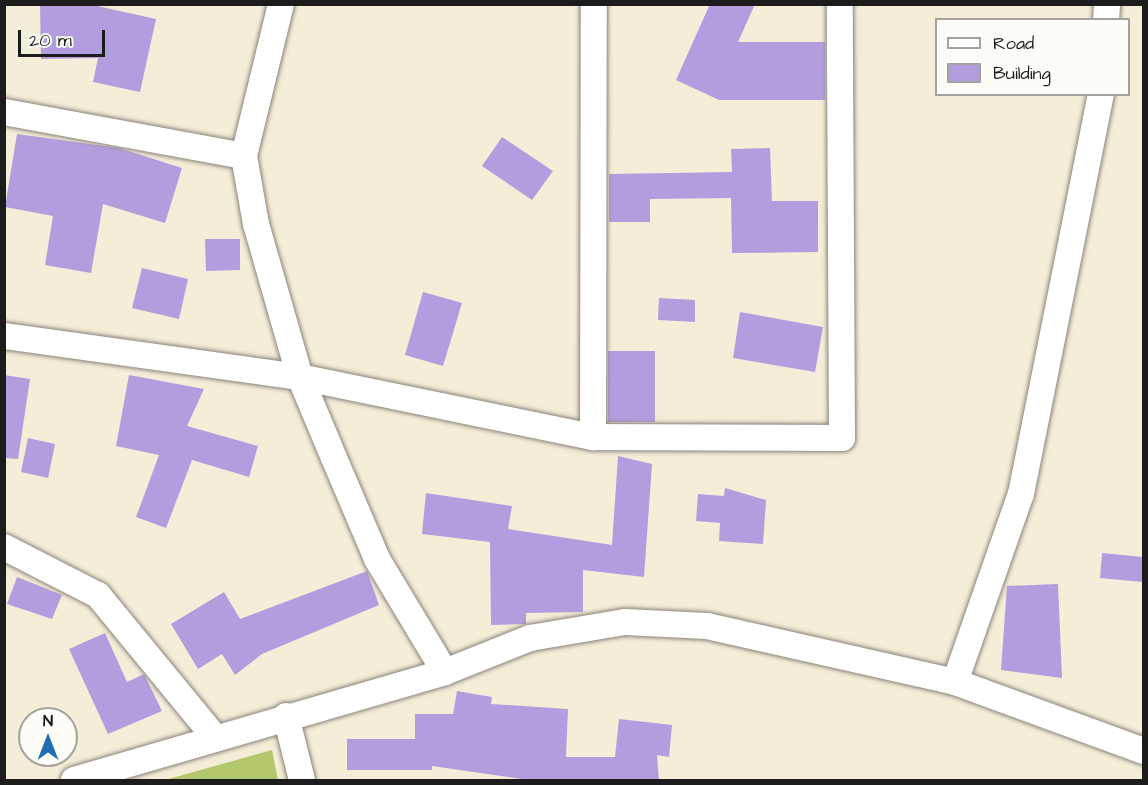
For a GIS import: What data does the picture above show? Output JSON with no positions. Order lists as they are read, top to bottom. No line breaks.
{"legend":["Road","Building"],"scale_bar":"20 m","north":"top"}
